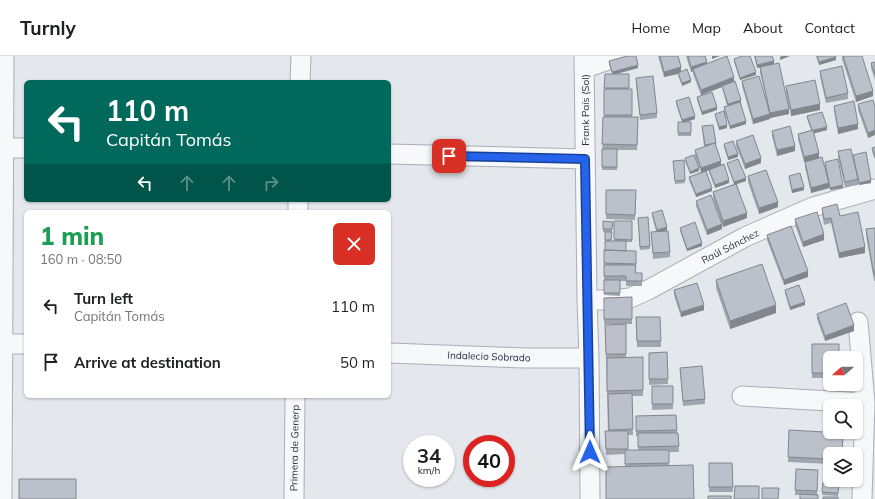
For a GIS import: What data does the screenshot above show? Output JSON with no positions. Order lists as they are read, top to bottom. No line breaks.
{"streets":{"street":["Frank País (Sol)","Raúl Sánchez","Indalecio Sobrado","Primera de Generp"]},"crossings":[["Frank País (Sol)","Raúl Sánchez"],["Frank País (Sol)","Indalecio Sobrado"]],"north":"left","page":{"header":"Turnly","nav":["Home","Map","About","Contact"],"turn":["110 m","Capitán Tomás"],"heading":["1 min","160 m · 08:50"],"list":[{"name":"Turn left","note":"Capitán Tomás","value":"110 m"},{"name":"Arrive at destination","value":"50 m"}],"speed":"34 km/h","limit":"40"}}
